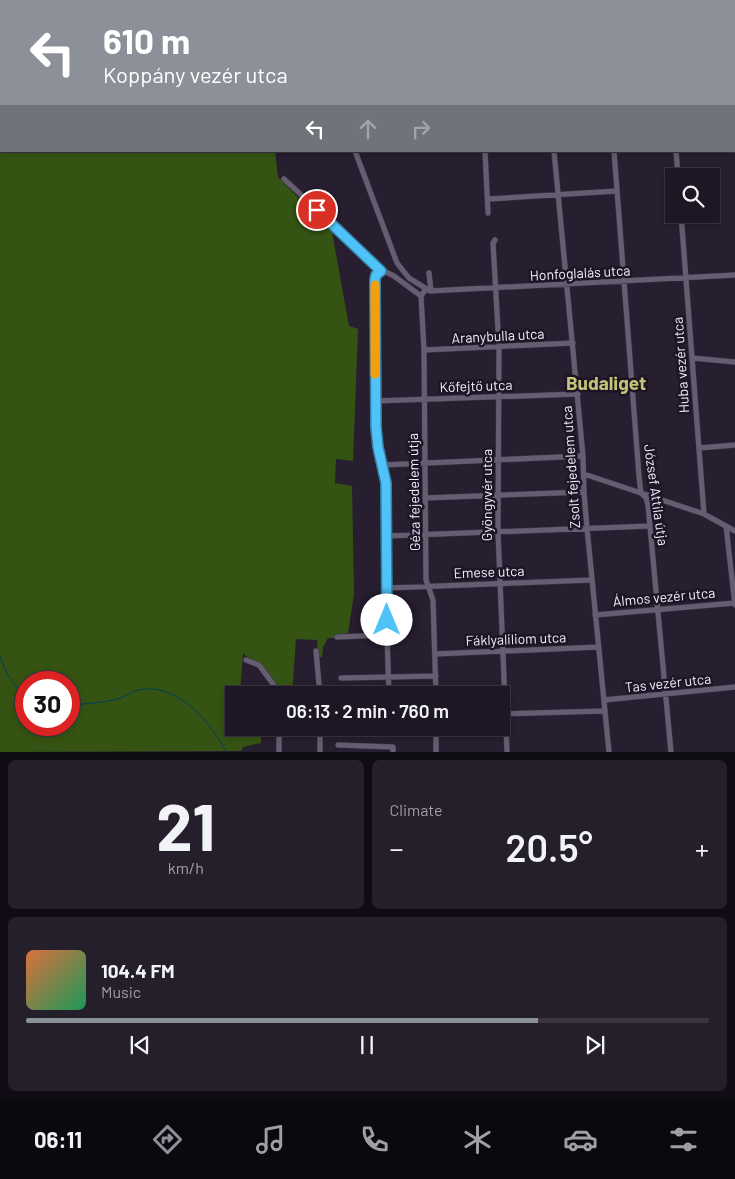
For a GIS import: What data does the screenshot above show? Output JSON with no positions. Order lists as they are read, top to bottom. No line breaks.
{"streets":{"street":["Honfoglalás utca","Aranybulla utca","Huba vezér utca","Kőfejtő utca","Zsolt fejedelem utca","Géza fejedelem útja","Gyöngyvér utca","József Attila útja","Emese utca","Álmos vezér utca","Fáklyaliliom utca","Tas vezér utca"]},"crossings":[["Honfoglalás utca","Huba vezér utca"],["Honfoglalás utca","Zsolt fejedelem utca"],["Honfoglalás utca","Gyöngyvér utca"],["Honfoglalás utca","József Attila útja"],["Aranybulla utca","Zsolt fejedelem utca"],["Aranybulla utca","Géza fejedelem útja"],["Aranybulla utca","Gyöngyvér utca"],["Kőfejtő utca","Zsolt fejedelem utca"],["Kőfejtő utca","Géza fejedelem útja"],["Kőfejtő utca","Gyöngyvér utca"],["Zsolt fejedelem utca","Emese utca"],["Zsolt fejedelem utca","Álmos vezér utca"],["Zsolt fejedelem utca","Fáklyaliliom utca"],["Zsolt fejedelem utca","Tas vezér utca"],["Géza fejedelem útja","Emese utca"],["Géza fejedelem útja","Fáklyaliliom utca"],["Gyöngyvér utca","Emese utca"],["Gyöngyvér utca","Fáklyaliliom utca"],["József Attila útja","Álmos vezér utca"],["József Attila útja","Tas vezér utca"]],"districts":["Budaliget"],"page":{"turn":["610 m","Koppány vezér utca"],"limit":"30","trip":"06:13 · 2 min · 760 m","tile":[["21","km/h"],"Climate"],"heat":["−","20.5°","+"],"song":["104.4 FM","Music"],"tabs":"06:11"}}
